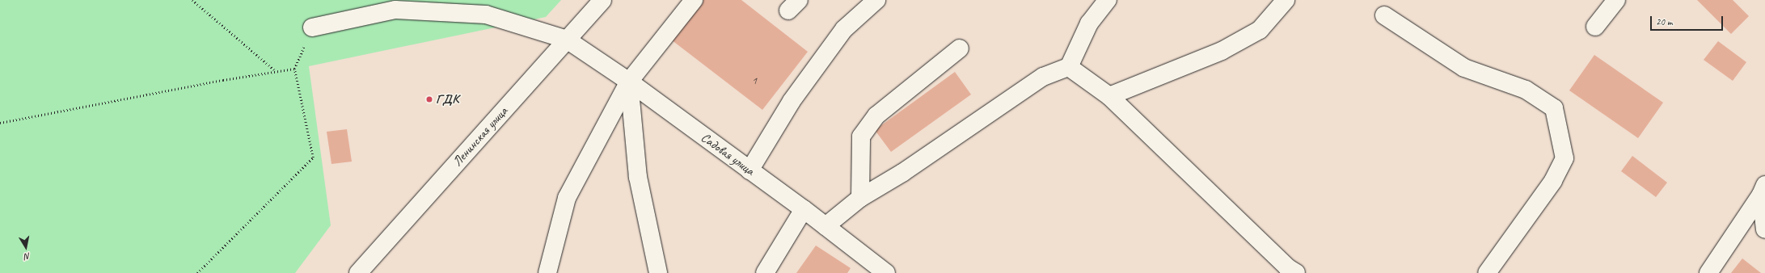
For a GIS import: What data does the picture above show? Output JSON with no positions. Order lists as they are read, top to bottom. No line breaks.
{"streets":{"street":["Ленинская улица","Садовая улица"]},"crossings":[["Ленинская улица","Садовая улица"]],"places":["ГДК"],"house_numbers":["1"],"scale_bar":"20 m","north":"bottom"}
